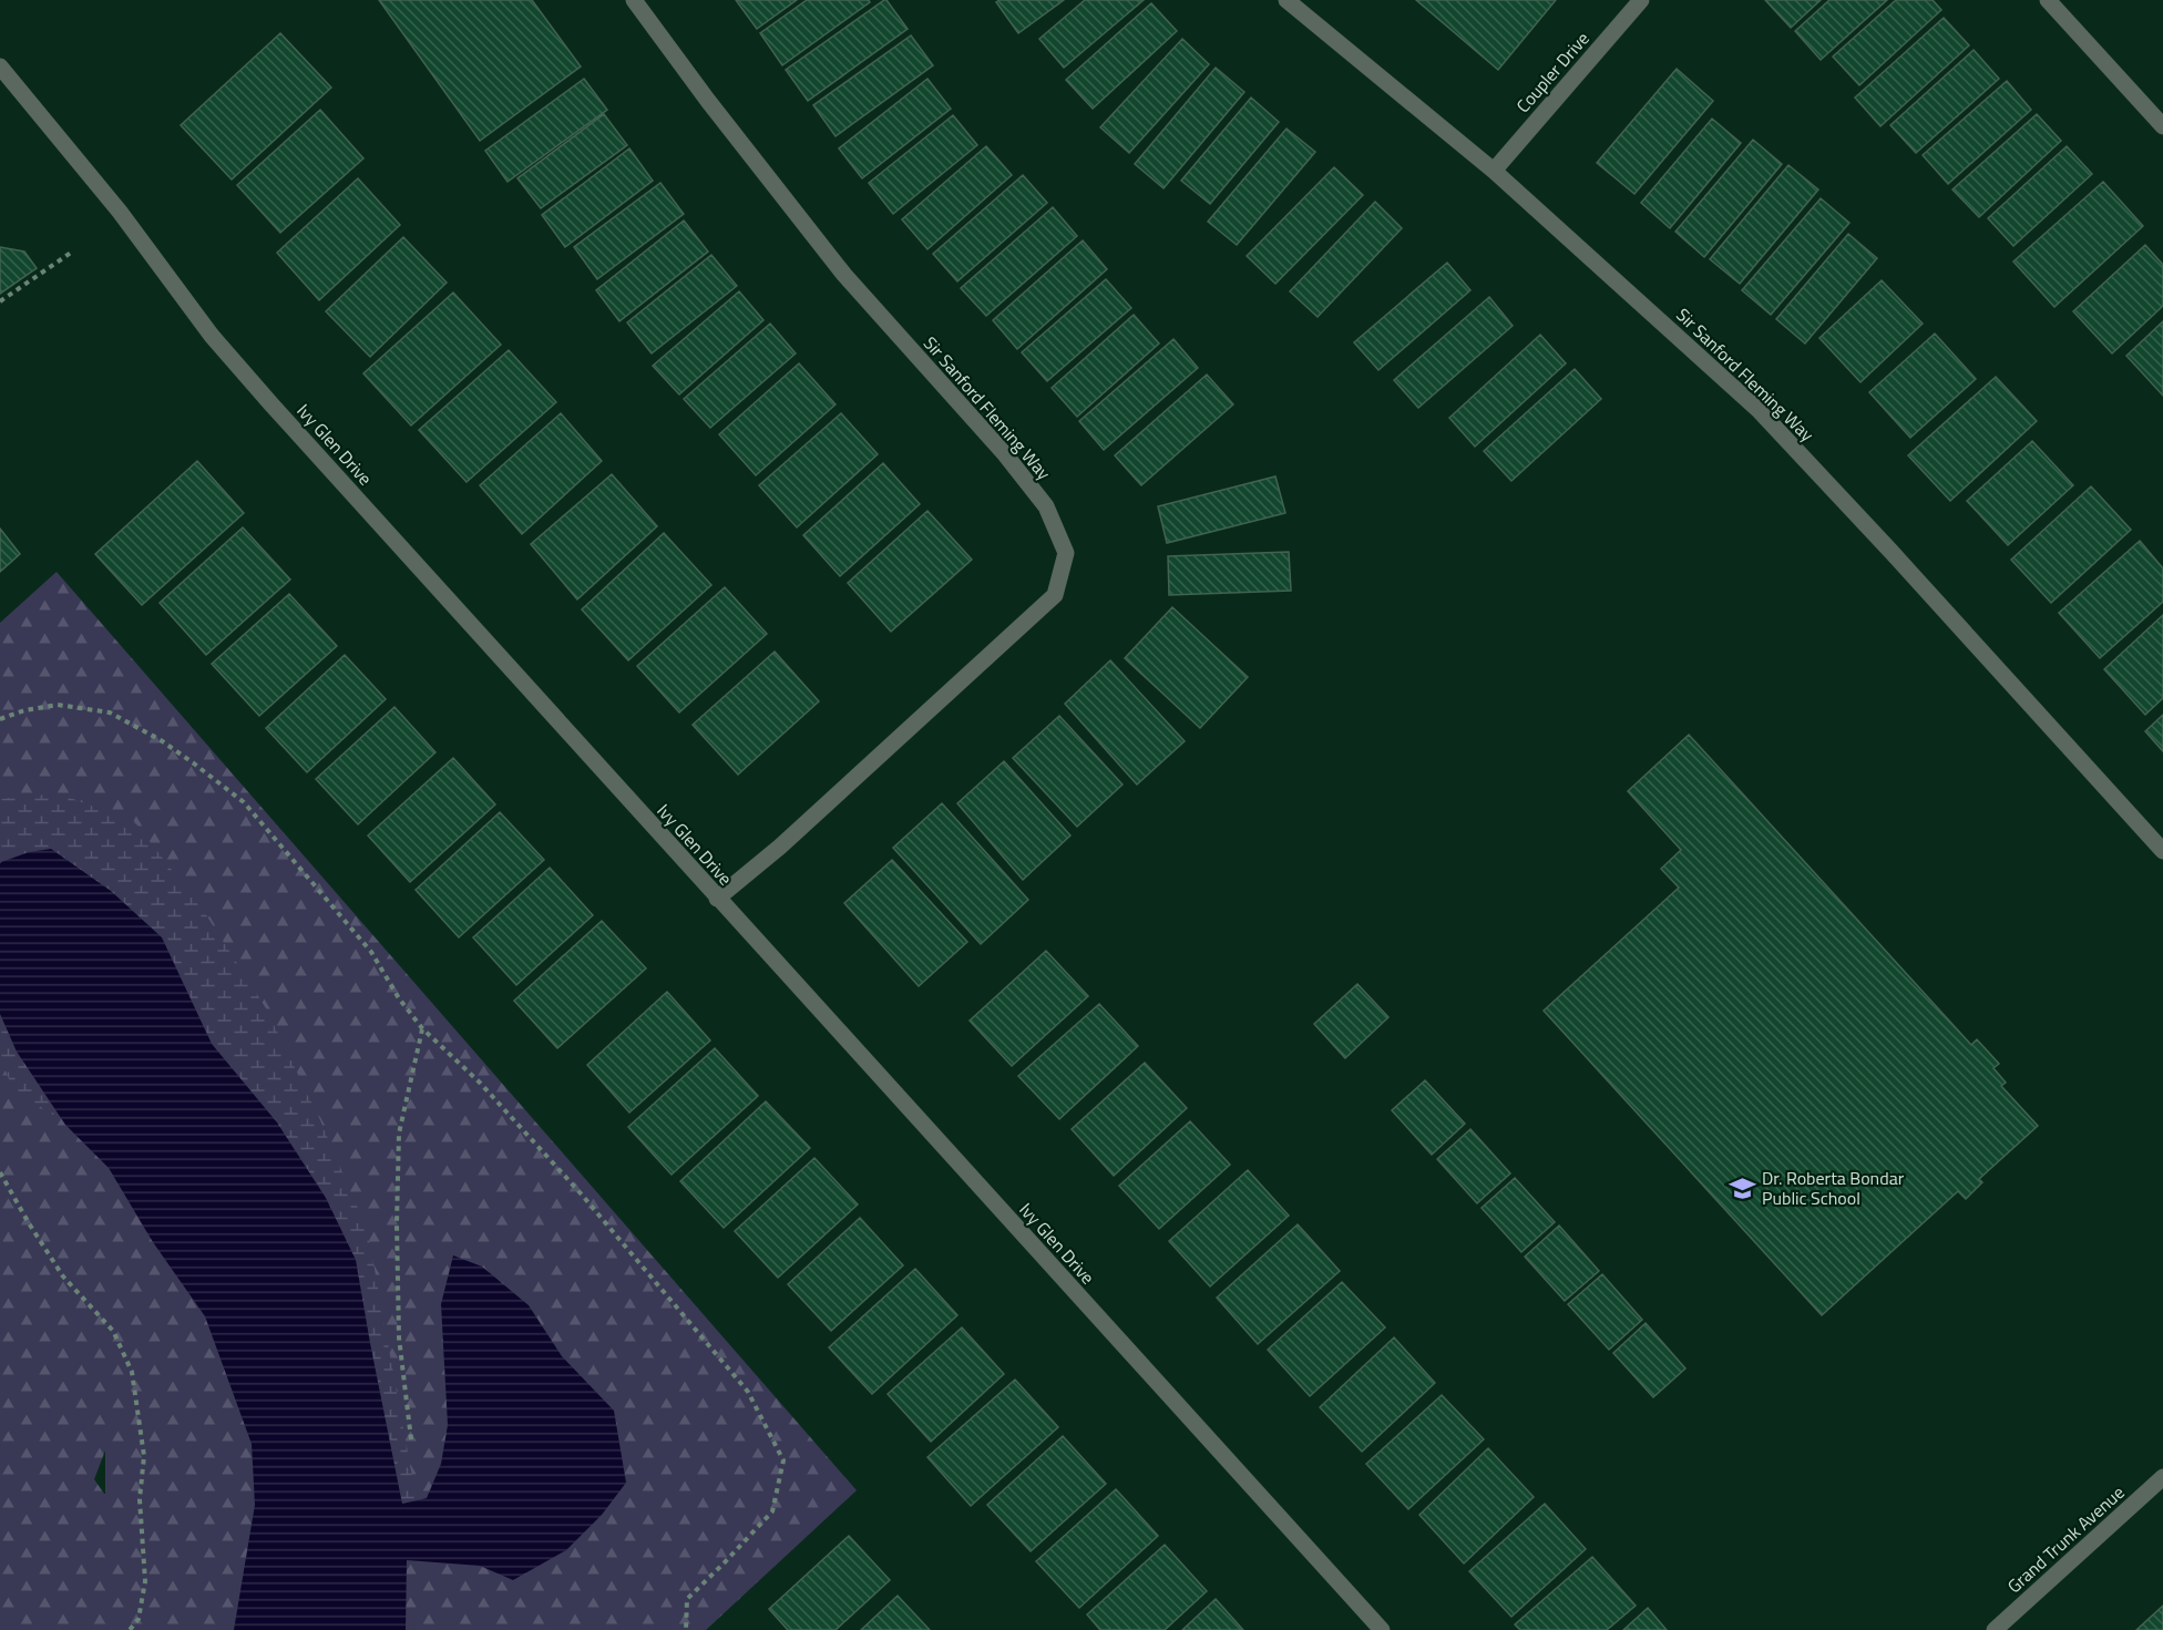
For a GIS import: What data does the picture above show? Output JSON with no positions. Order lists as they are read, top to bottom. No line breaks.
{"streets":{"street":["Coupler Drive","Sir Sanford Fleming Way","Ivy Glen Drive","Grand Trunk Avenue"]},"crossings":[["Coupler Drive","Sir Sanford Fleming Way"],["Sir Sanford Fleming Way","Ivy Glen Drive"]],"places":{"school or university":["Dr. Roberta Bondar Public School"]}}
